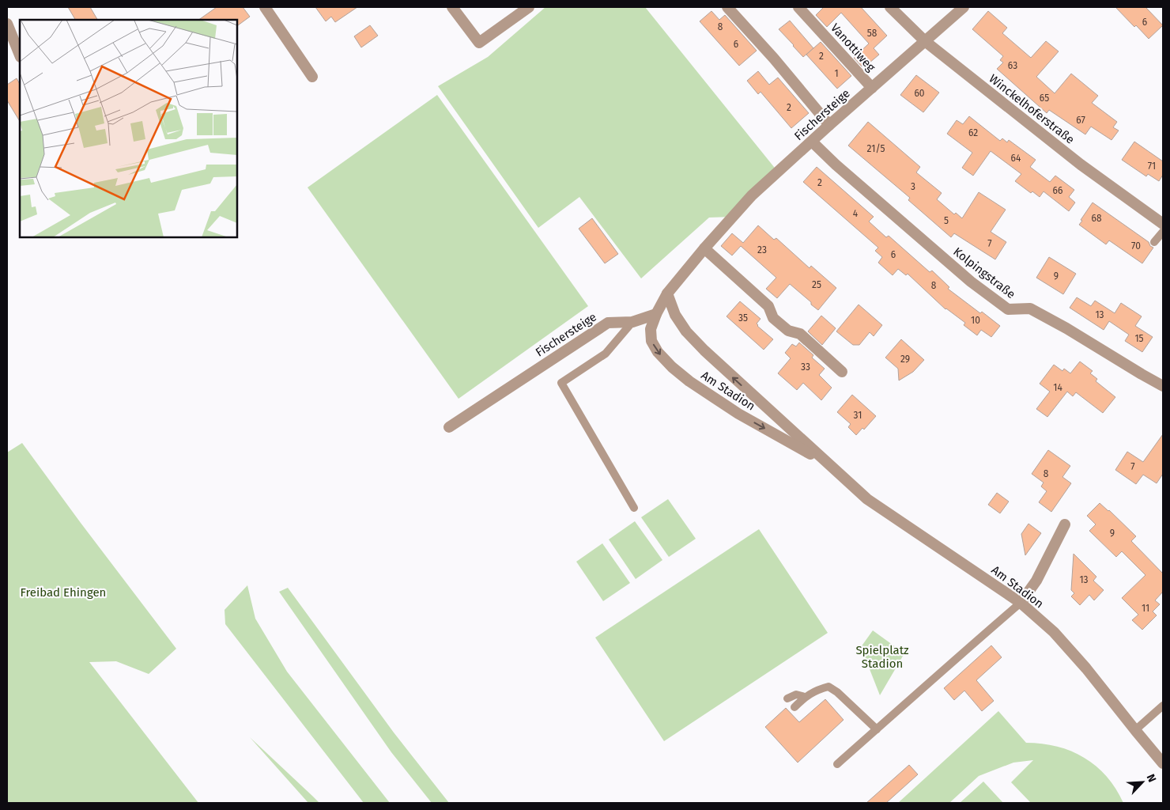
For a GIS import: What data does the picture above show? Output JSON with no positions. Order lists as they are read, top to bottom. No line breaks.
{"streets":{"street":["Vanottiweg","Winckelhoferstraße","Fischersteige","Kolpingstraße","Am Stadion"]},"crossings":[["Vanottiweg","Fischersteige"],["Winckelhoferstraße","Fischersteige"],["Fischersteige","Kolpingstraße"],["Fischersteige","Am Stadion"]],"parks":["Freibad Ehingen","Spielplatz Stadion"],"house_numbers":["6","8","58","6","2","63","1","60","65","2","67","62","21/5","64","71","2","3","66","4","68","5","7","70","23","6","9","25","8","13","35","10","15","29","33","14","31","7","8","9","13","11"],"north":"top right"}
